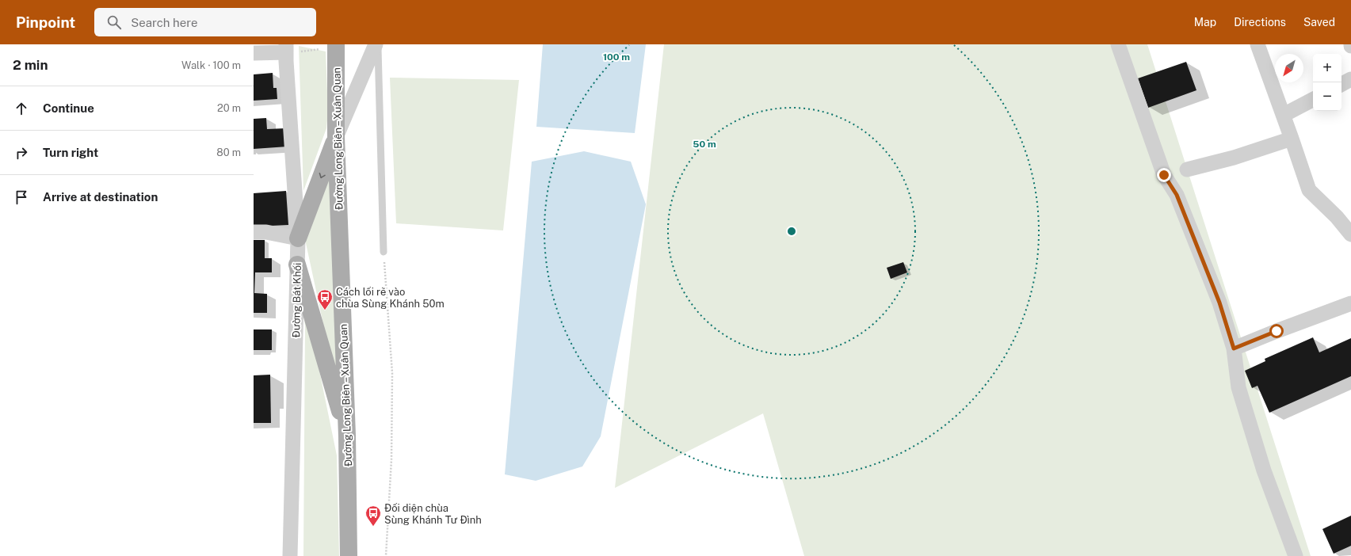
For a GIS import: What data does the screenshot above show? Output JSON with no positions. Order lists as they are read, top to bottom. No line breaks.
{"streets":{"main road":["Đường Long Biên – Xuân Quan"],"street":["Đường Bát Khối"]},"places":{"bus stop":["Cách lối rẽ vào chùa Sùng Khánh 50m","Đối diện chùa Sùng Khánh Tư Đình"]},"north":"bottom left","page":{"header":"Pinpoint","search":"Search here","nav":["Map","Directions","Saved"],"heading":["2 min","Walk · 100 m"],"map_buttons":["+","−"],"list":[["Continue","20 m"],["Turn right","80 m"],"Arrive at destination"]},"rings":["100 m","50 m"]}
